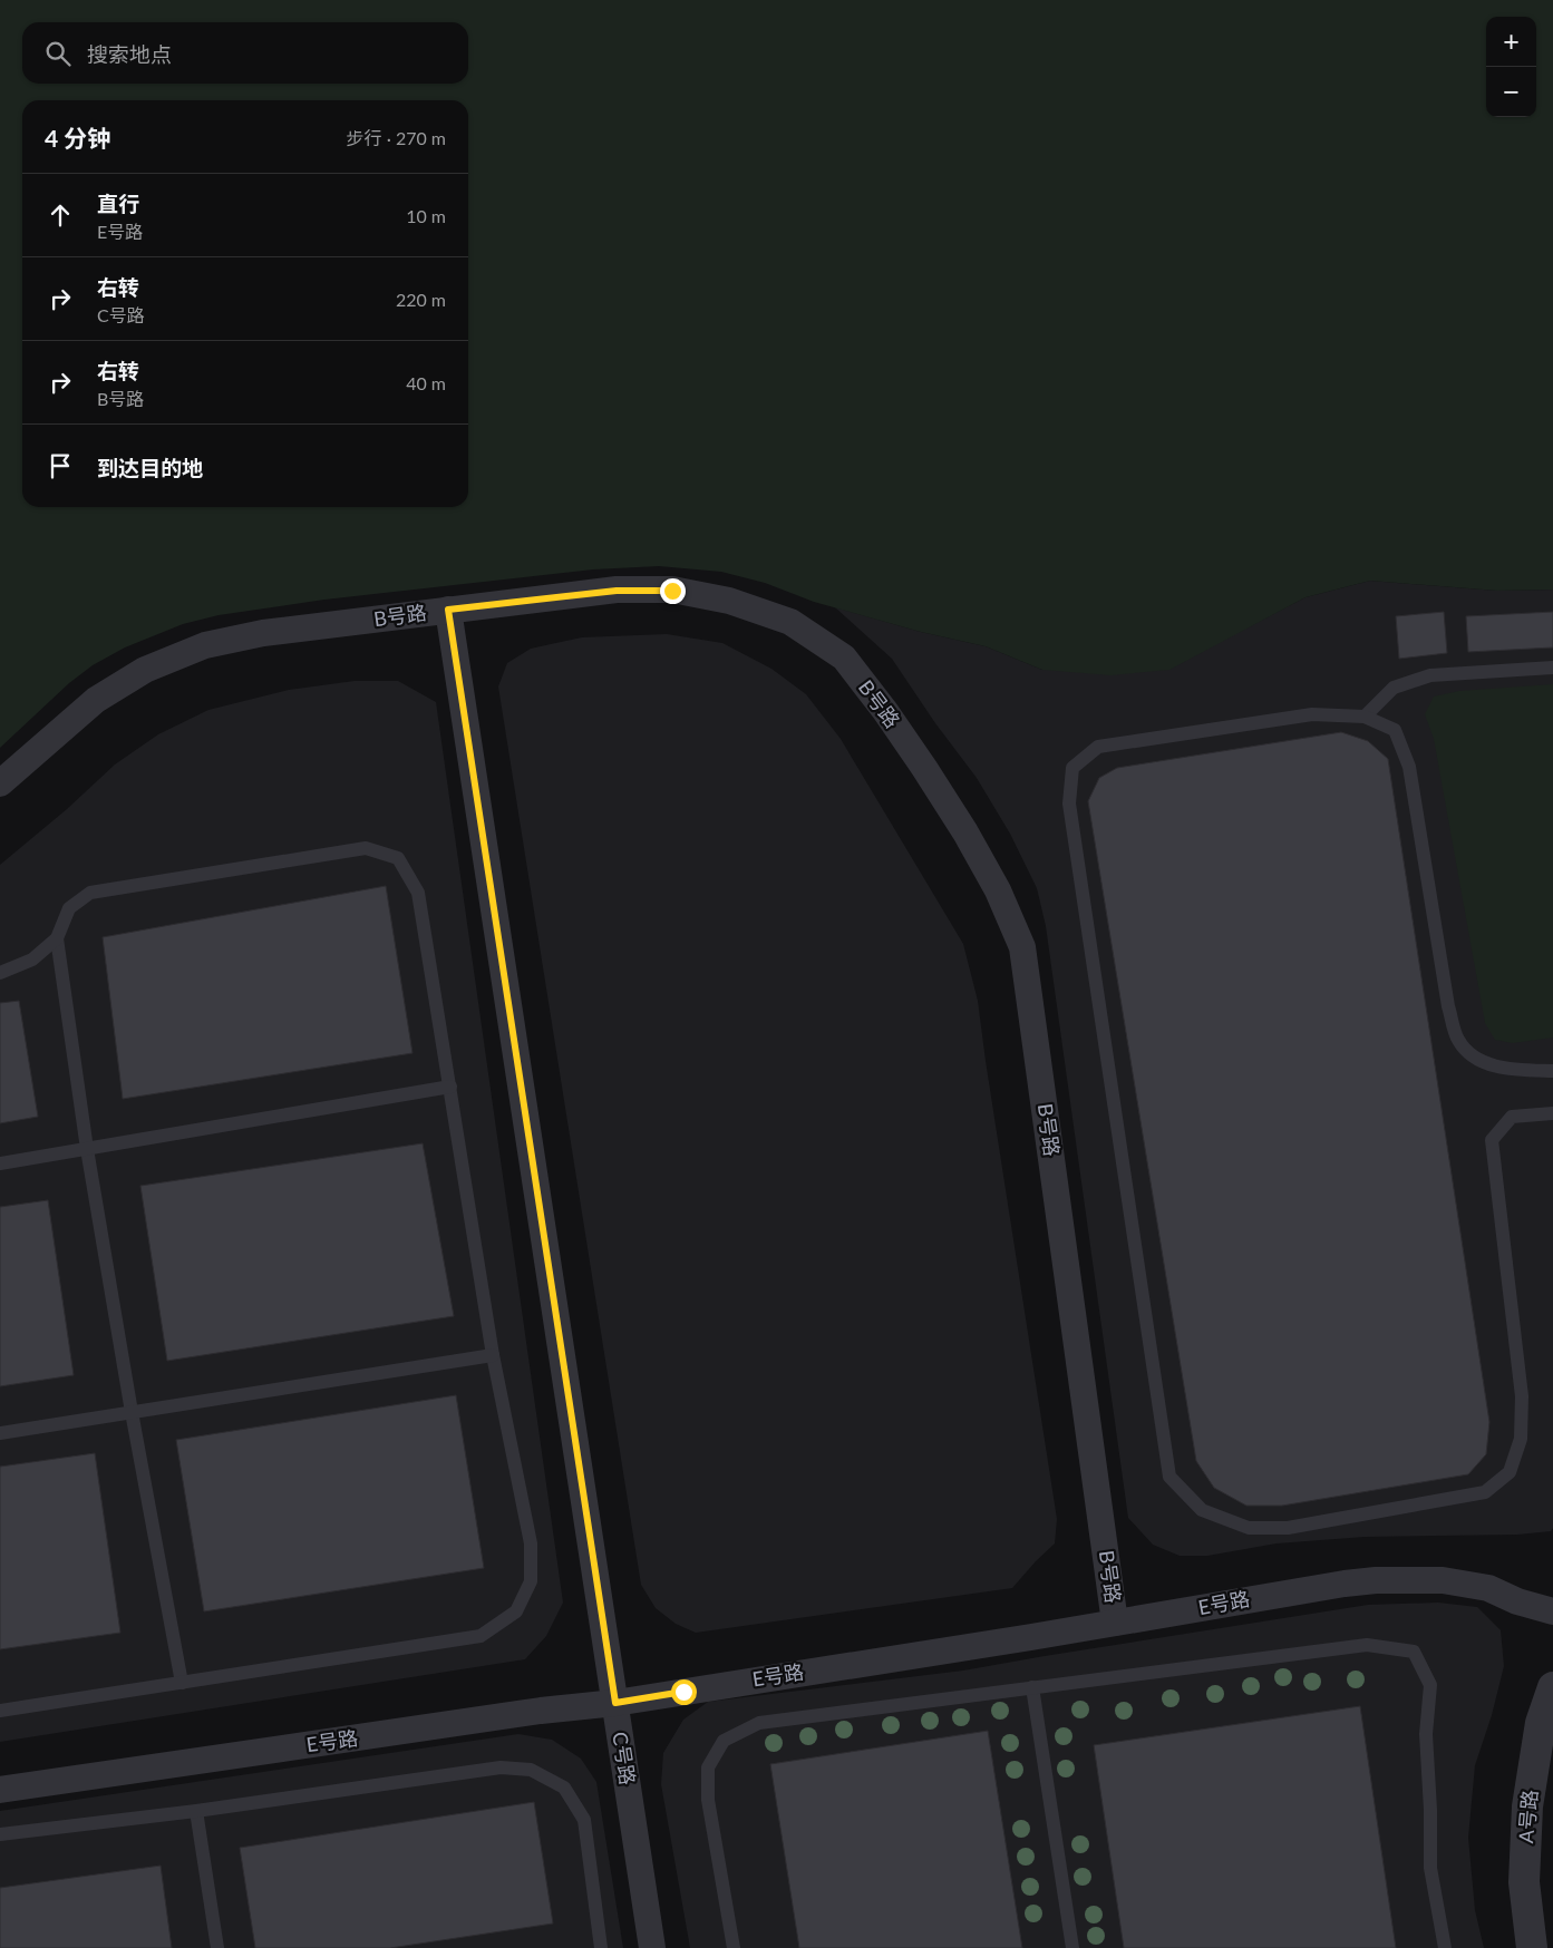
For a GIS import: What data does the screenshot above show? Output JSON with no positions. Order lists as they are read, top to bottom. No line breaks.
{"streets":{"street":["B号路","E号路","C号路","A号路"]},"crossings":[["B号路","E号路"],["B号路","C号路"],["E号路","C号路"]],"page":{"map_buttons":["+","−"],"search":"搜索地点","heading":["4 分钟","步行 · 270 m"],"list":[["直行","E号路","10 m"],["右转","C号路","220 m"],["右转","B号路","40 m"],"到达目的地"]}}
